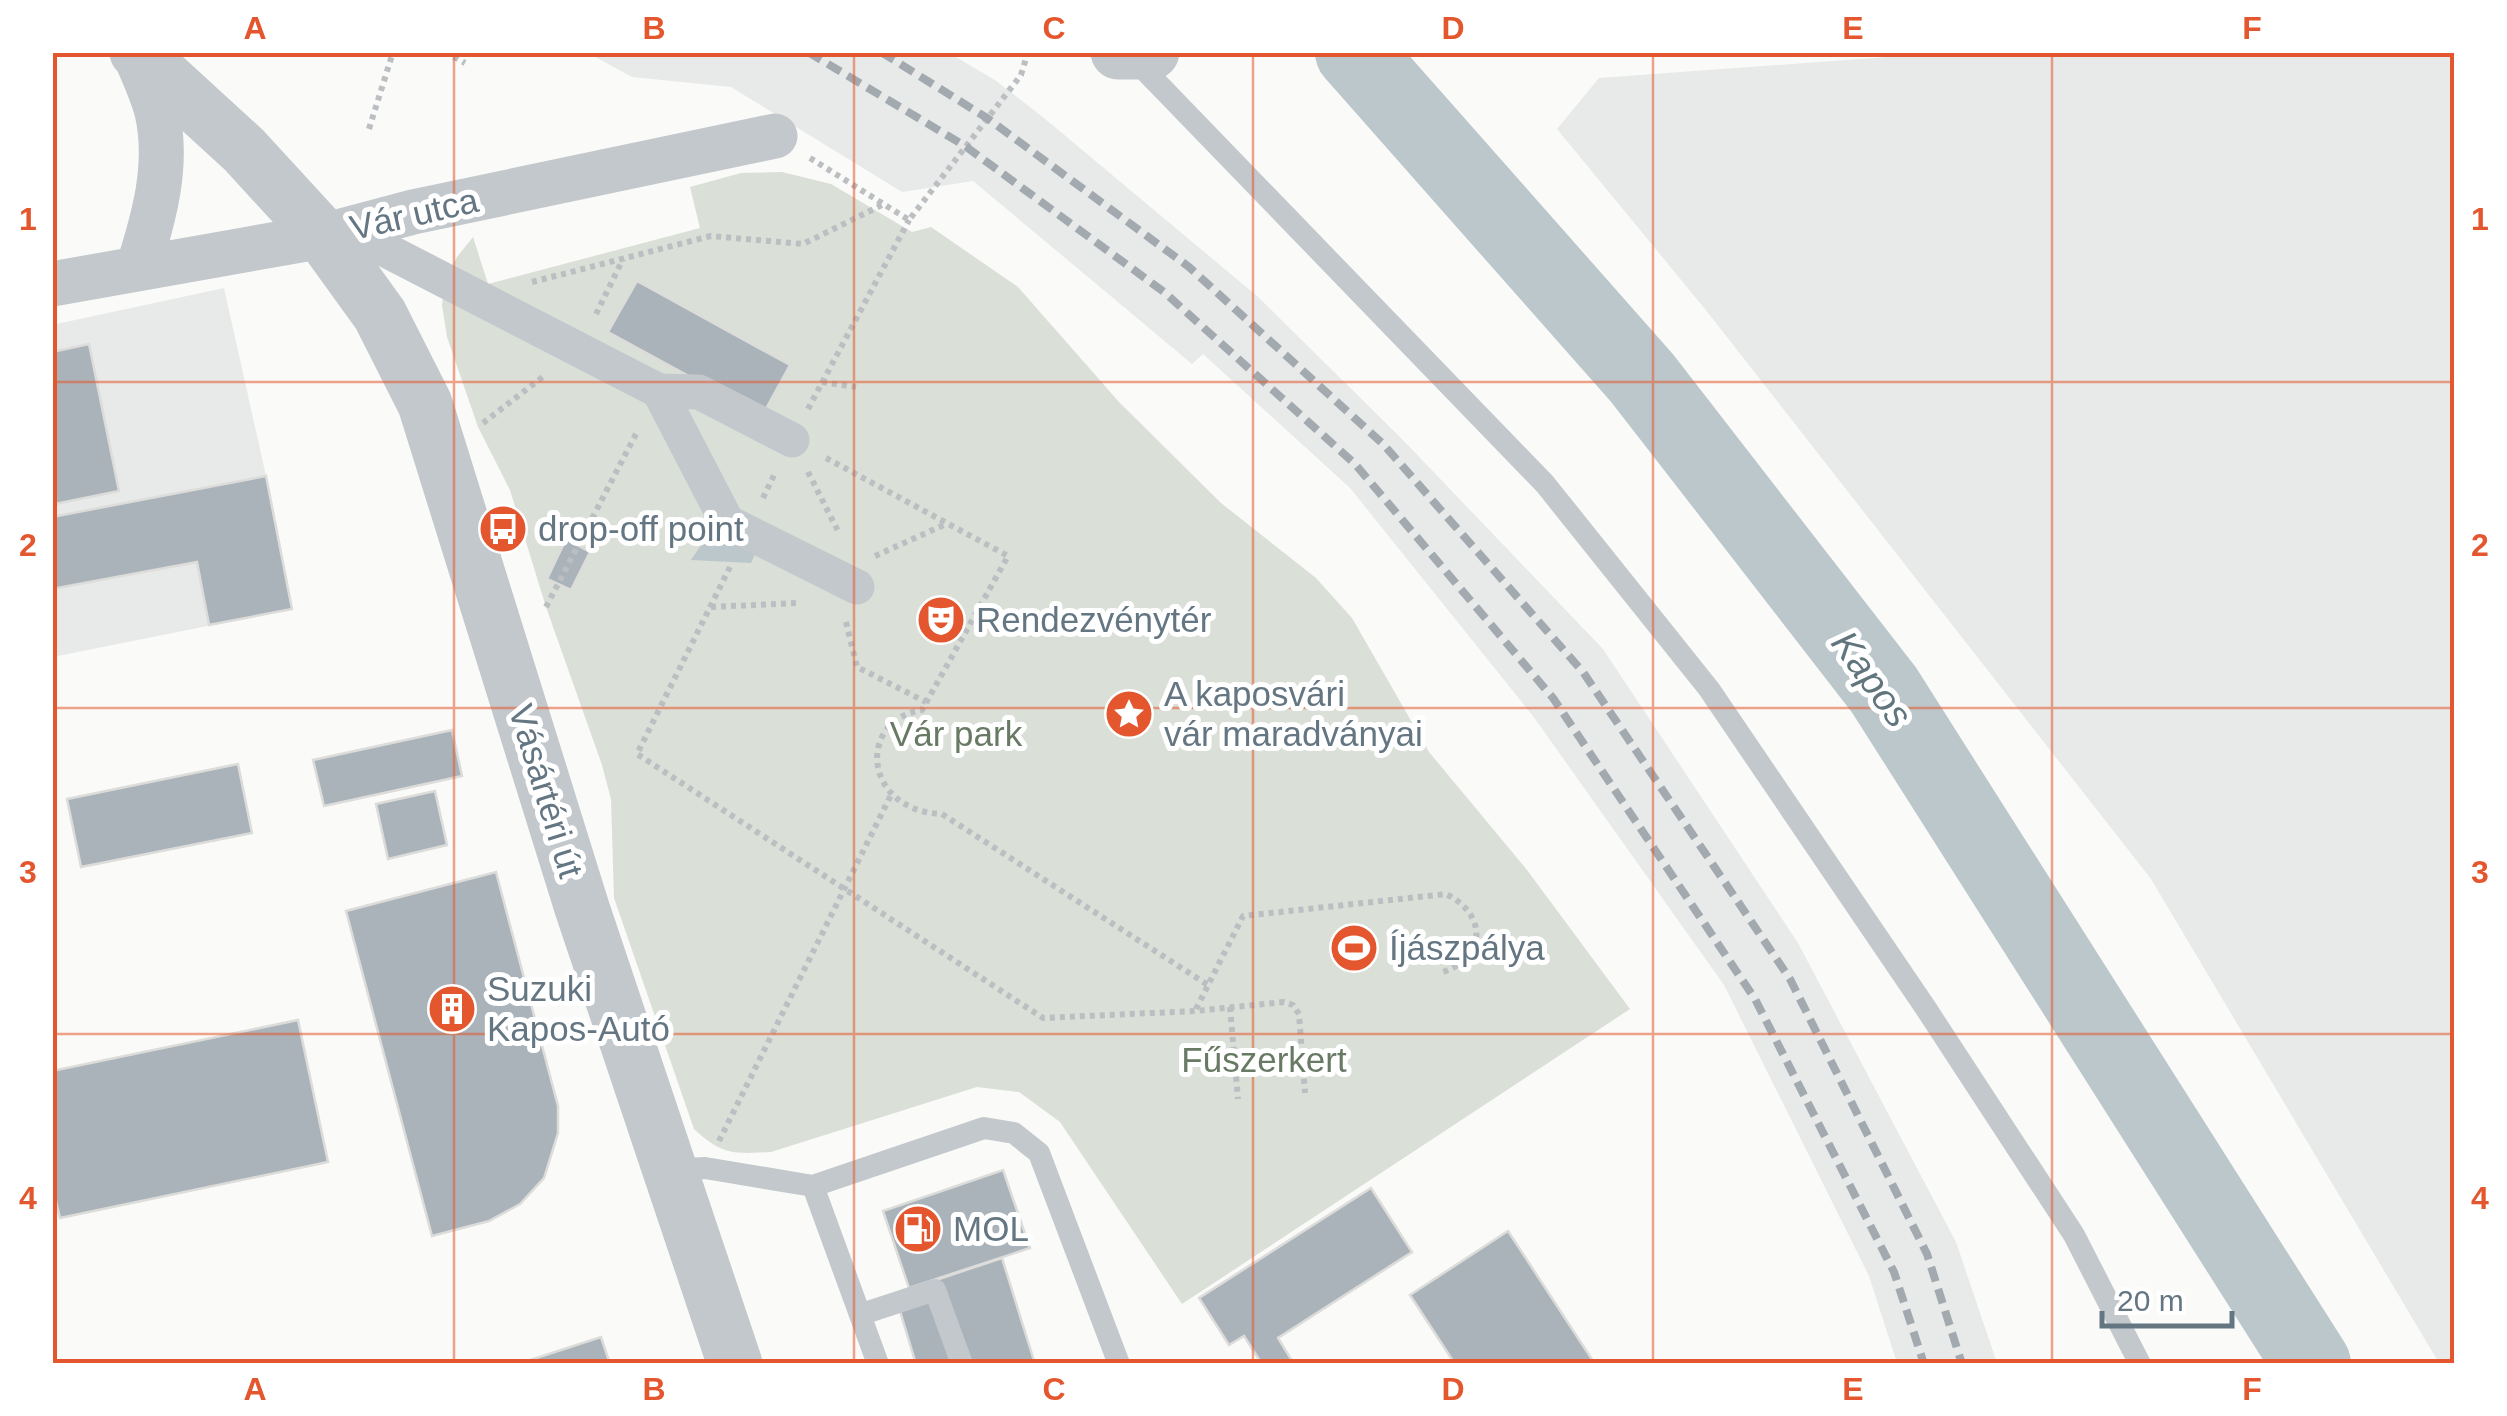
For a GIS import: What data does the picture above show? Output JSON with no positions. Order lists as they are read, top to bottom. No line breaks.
{"streets":{"street":["Vár utca","Vásártéri út"]},"crossings":[["Vár utca","Vásártéri út"]],"water":["Kapos"],"parks":["Vár park","Fűszerkert"],"places":{"bus stop":["drop-off point"],"theatre":["Rendezvénytér"],"place":["A kaposvári vár maradványai"],"sports":["Íjászpálya"],"building":["Suzuki Kapos-Autó"],"fuel station":["MOL"]},"scale_bar":"20 m","grid":{"columns":["A","B","C","D","E","F"],"rows":["1","2","3","4"]}}
